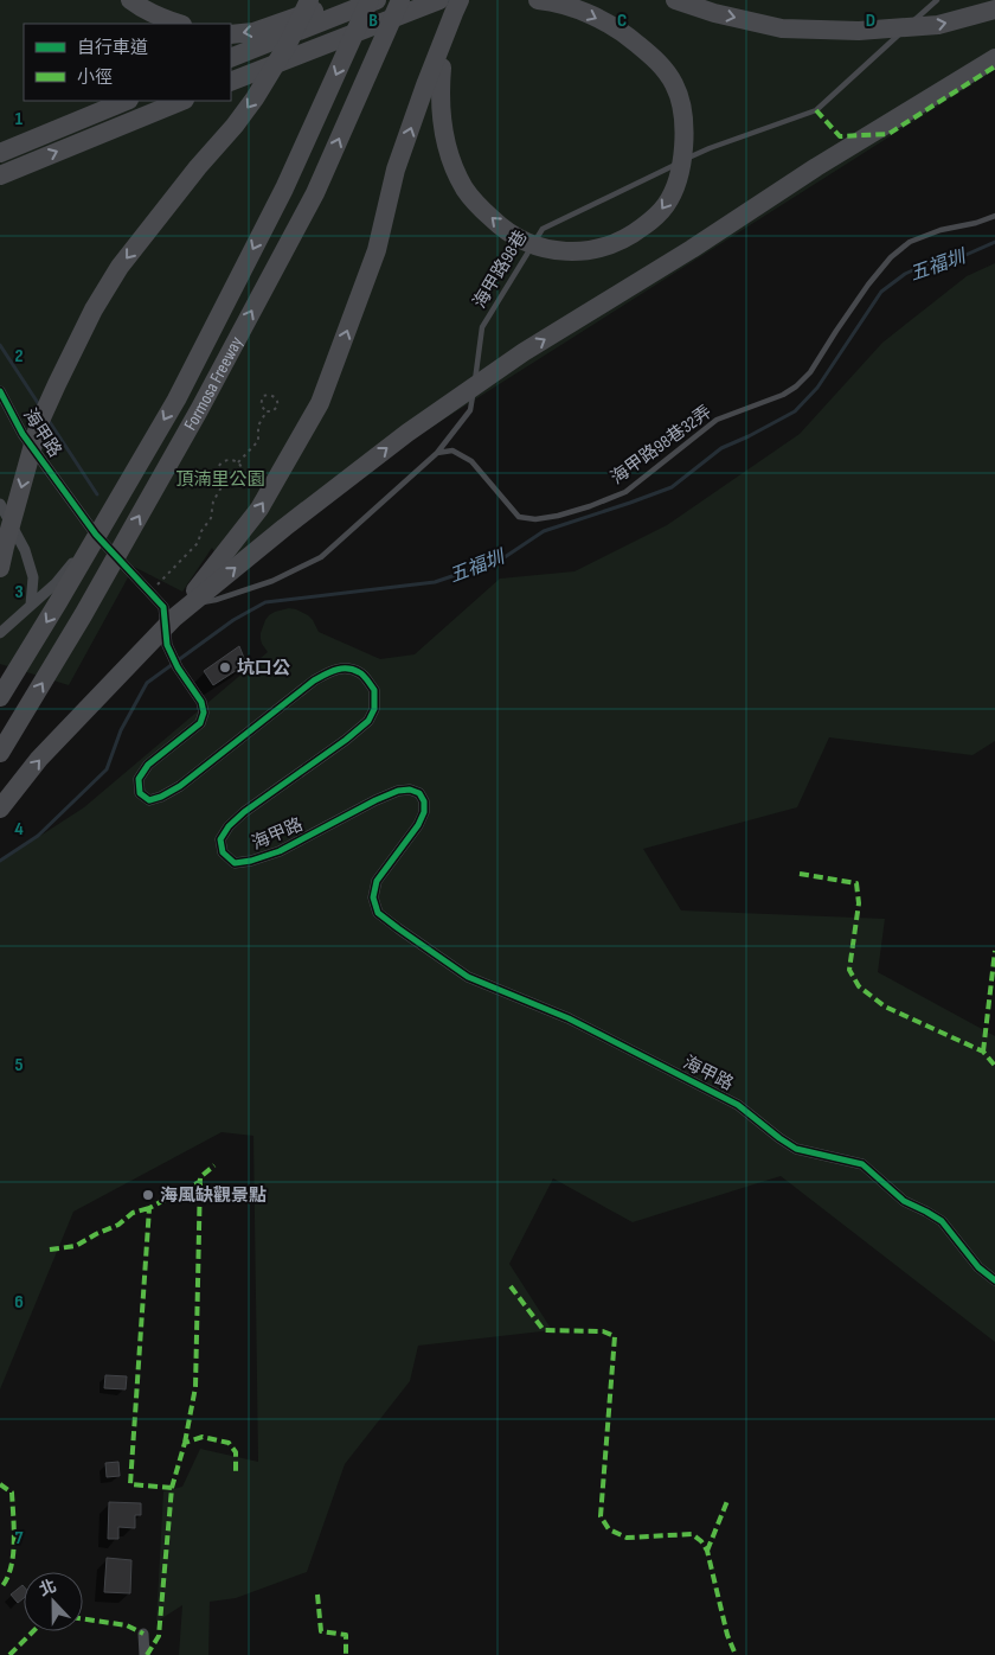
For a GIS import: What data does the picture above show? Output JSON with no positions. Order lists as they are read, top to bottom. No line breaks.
{"streets":{"highway":["Formosa Freeway"],"street":["海甲路"],"lane":["海甲路98巷","海甲路98巷32弄"]},"crossings":[["海甲路98巷","海甲路"],["海甲路98巷","海甲路98巷32弄"]],"water":["五福圳"],"parks":["頂湳里公園"],"places":["坑口公","海風缺觀景點"],"legend":["自行車道","小徑"],"north":"top","grid":{"columns":["B","C","D"],"rows":["1","2","3","4","5","6","7"]}}
